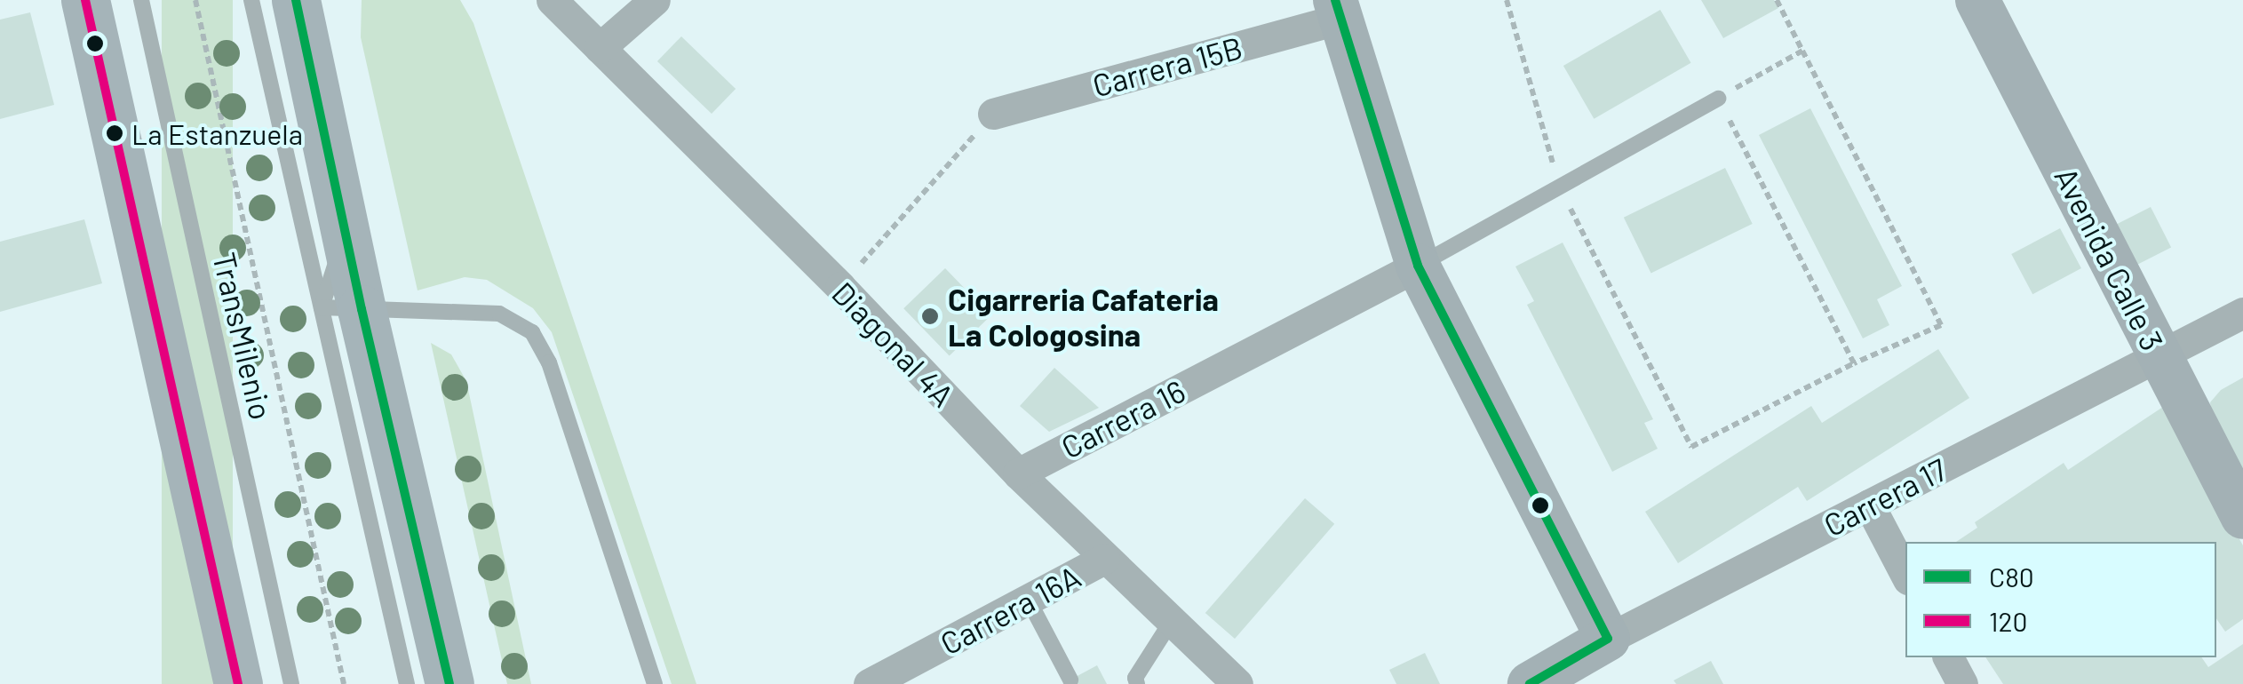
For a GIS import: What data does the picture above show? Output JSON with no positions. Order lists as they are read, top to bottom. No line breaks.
{"streets":{"street":["Carrera 15B","Avenida Calle 3","Diagonal 4A","Carrera 16","Carrera 17","Carrera 16A"],"lane":["TransMilenio"]},"crossings":[["Avenida Calle 3","Carrera 17"],["Diagonal 4A","Carrera 16"],["Diagonal 4A","Carrera 16A"]],"places":["La Estanzuela","Cigarreria Cafateria La Cologosina"],"lines":["transit line C80","transit line 120"],"legend":["C80","120"]}
